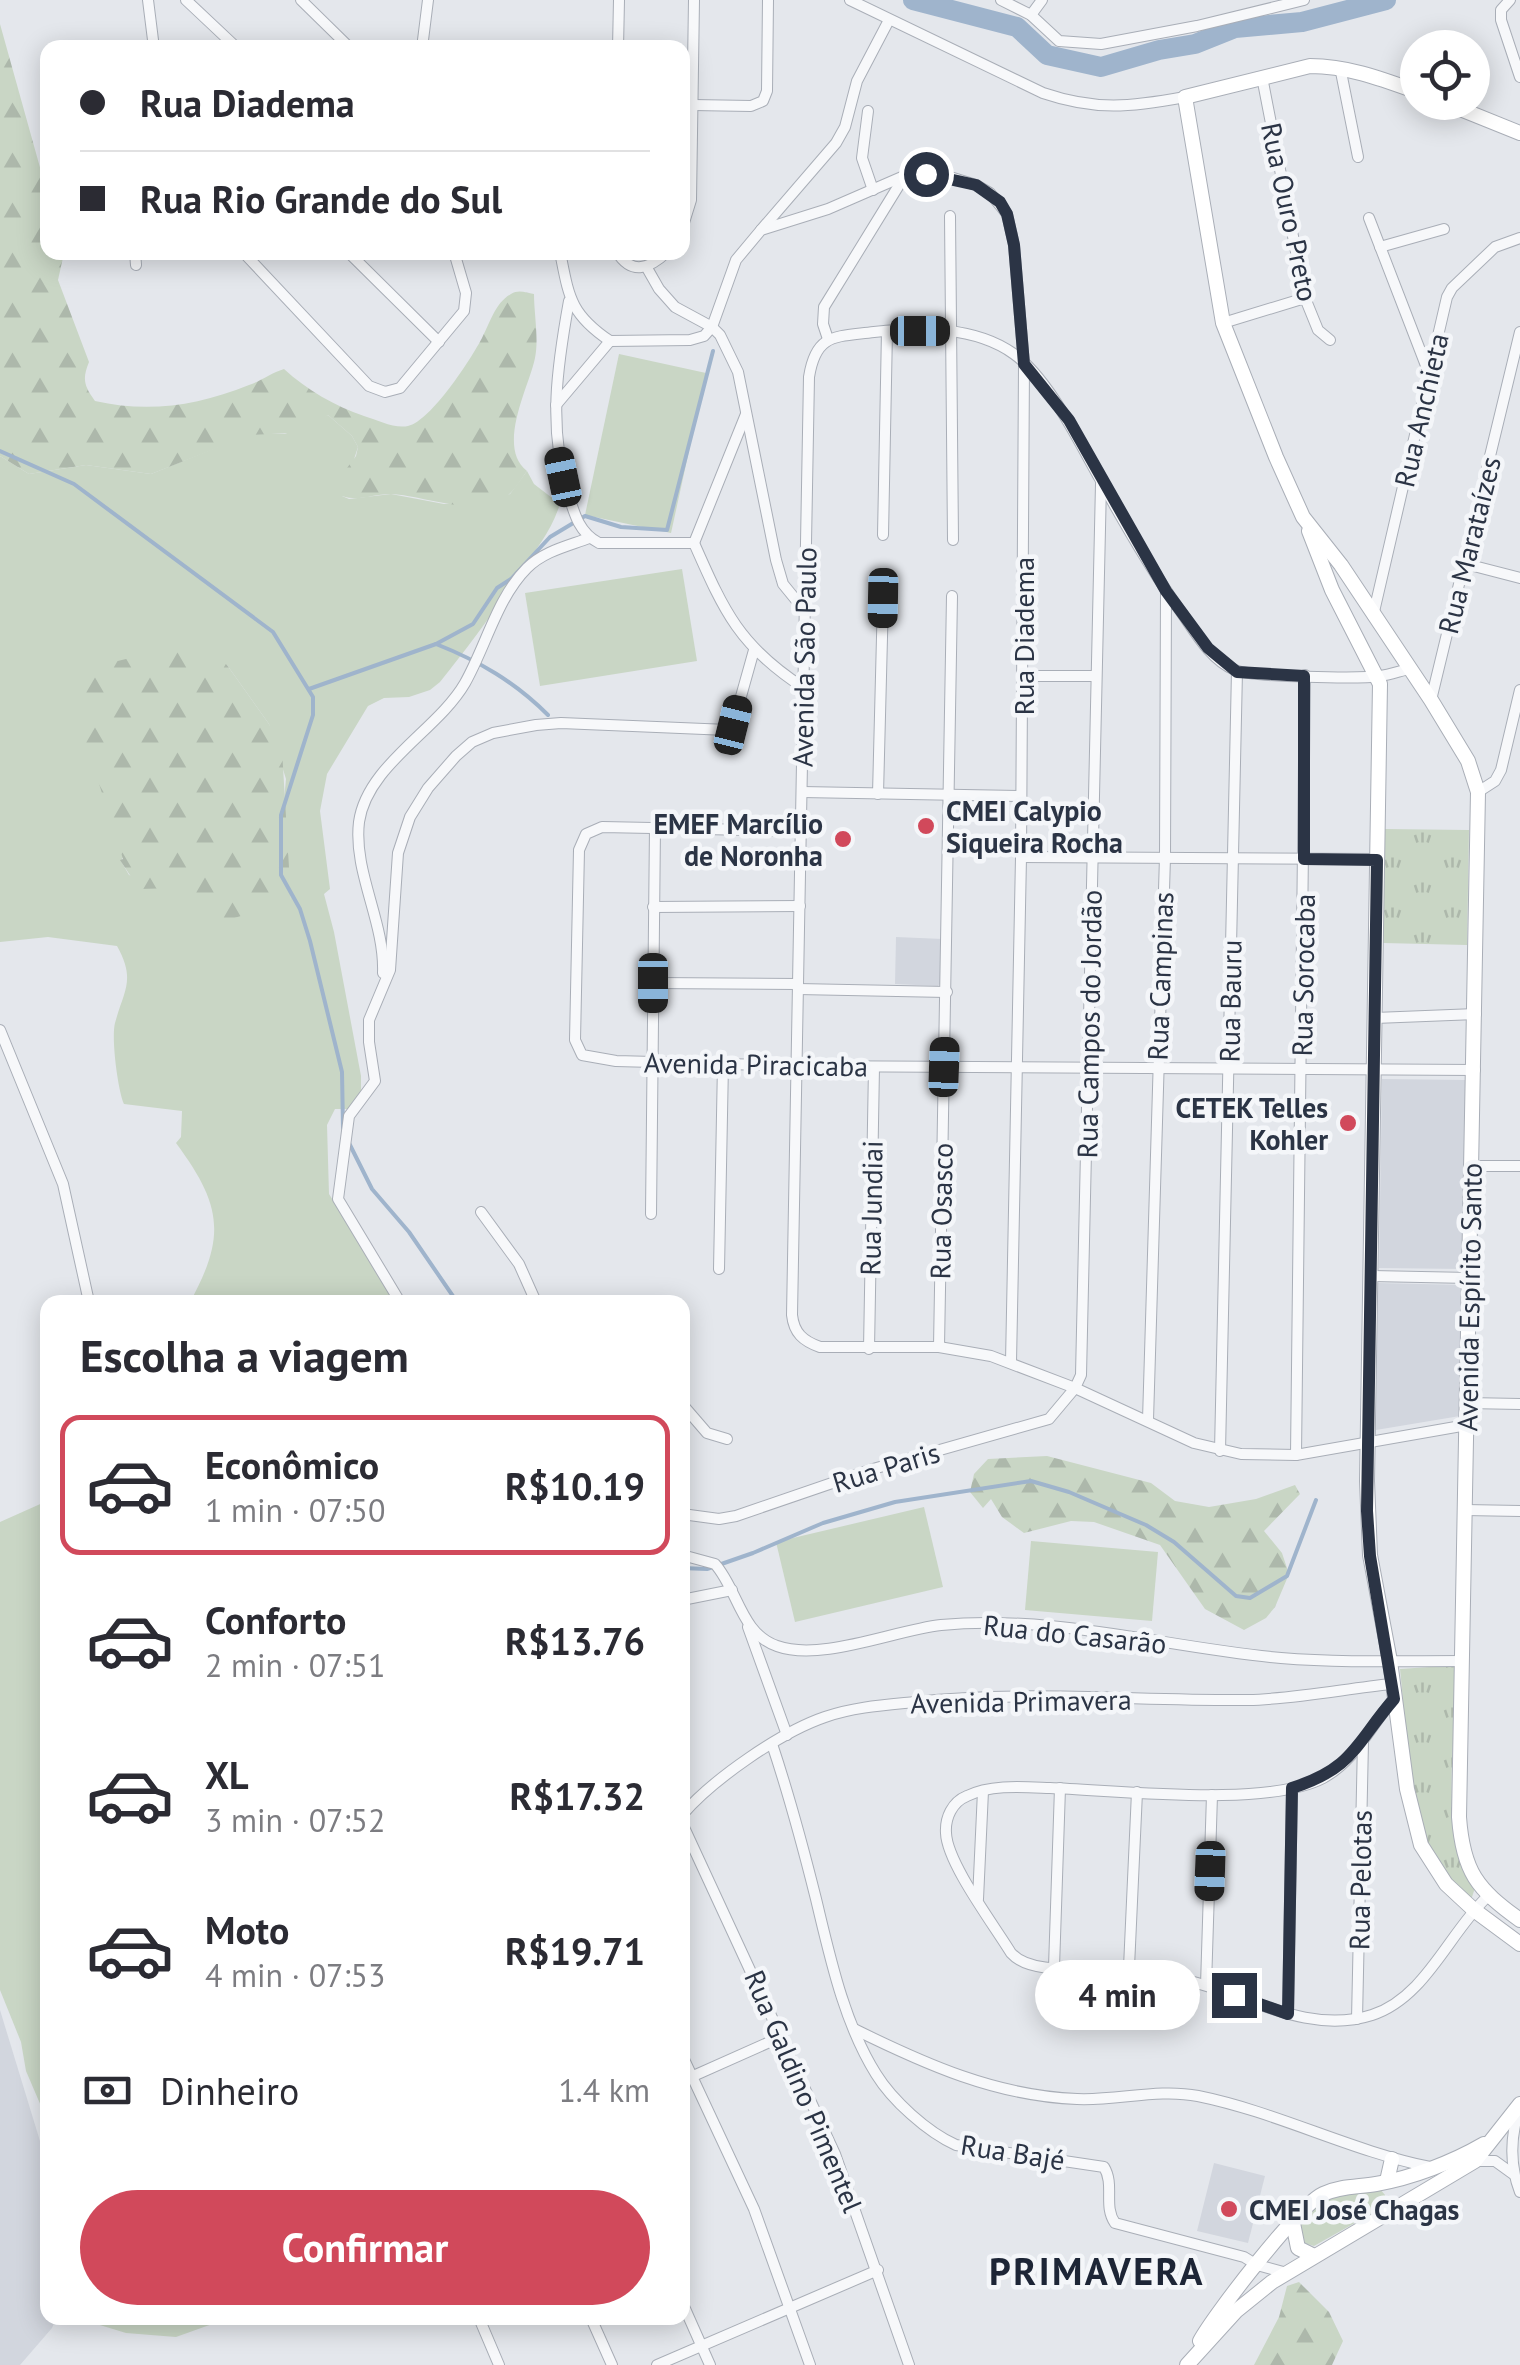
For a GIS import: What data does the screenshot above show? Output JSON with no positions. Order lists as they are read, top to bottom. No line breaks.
{"streets":{"street":["Rua Ouro Preto","Rua Anchieta","Rua Marataízes","Rua Diadema","Avenida São Paulo","Rua Sorocaba","Rua Campinas","Rua Bauru","Rua Campos do Jordão","Avenida Piracicaba","Rua Jundiai","Rua Osasco","Avenida Espírito Santo","Rua Paris","Rua do Casarão","Avenida Primavera","Rua Pelotas","Rua Galdino Pimentel","Rua Bajé"]},"crossings":[["Rua Anchieta","Avenida Espírito Santo"],["Rua Marataízes","Avenida Espírito Santo"],["Rua Diadema","Avenida São Paulo"],["Rua Diadema","Avenida Piracicaba"],["Avenida São Paulo","Rua Sorocaba"],["Avenida São Paulo","Rua Campinas"],["Avenida São Paulo","Rua Bauru"],["Avenida São Paulo","Rua Campos do Jordão"],["Avenida São Paulo","Avenida Piracicaba"],["Avenida São Paulo","Rua Jundiai"],["Avenida São Paulo","Rua Osasco"],["Avenida São Paulo","Avenida Espírito Santo"],["Avenida São Paulo","Rua Paris"],["Rua Sorocaba","Avenida Piracicaba"],["Rua Campinas","Avenida Piracicaba"],["Rua Bauru","Avenida Piracicaba"],["Rua Campos do Jordão","Avenida Piracicaba"],["Rua Campos do Jordão","Rua Paris"],["Avenida Piracicaba","Rua Jundiai"],["Avenida Piracicaba","Rua Osasco"],["Avenida Piracicaba","Avenida Espírito Santo"],["Avenida Espírito Santo","Rua do Casarão"],["Avenida Primavera","Rua Bajé"]],"districts":["PRIMAVERA"],"places":["CMEI Calypio Siqueira Rocha","EMEF Marcílio de Noronha","CETEK Telles Kohler","CMEI José Chagas"],"page":{"banner":["Rua Diadema","Rua Rio Grande do Sul"],"heading":"Escolha a viagem","list":[{"name":"Econômico","note":"1 min · 07:50","value":"R$10.19"},{"name":"Conforto","note":"2 min · 07:51","value":"R$13.76"},{"name":"XL","note":"3 min · 07:52","value":"R$17.32"},{"name":"Moto","note":"4 min · 07:53","value":"R$19.71"}],"bubble":"4 min","pay":["Dinheiro","1.4 km"],"buttons":"Confirmar"}}
